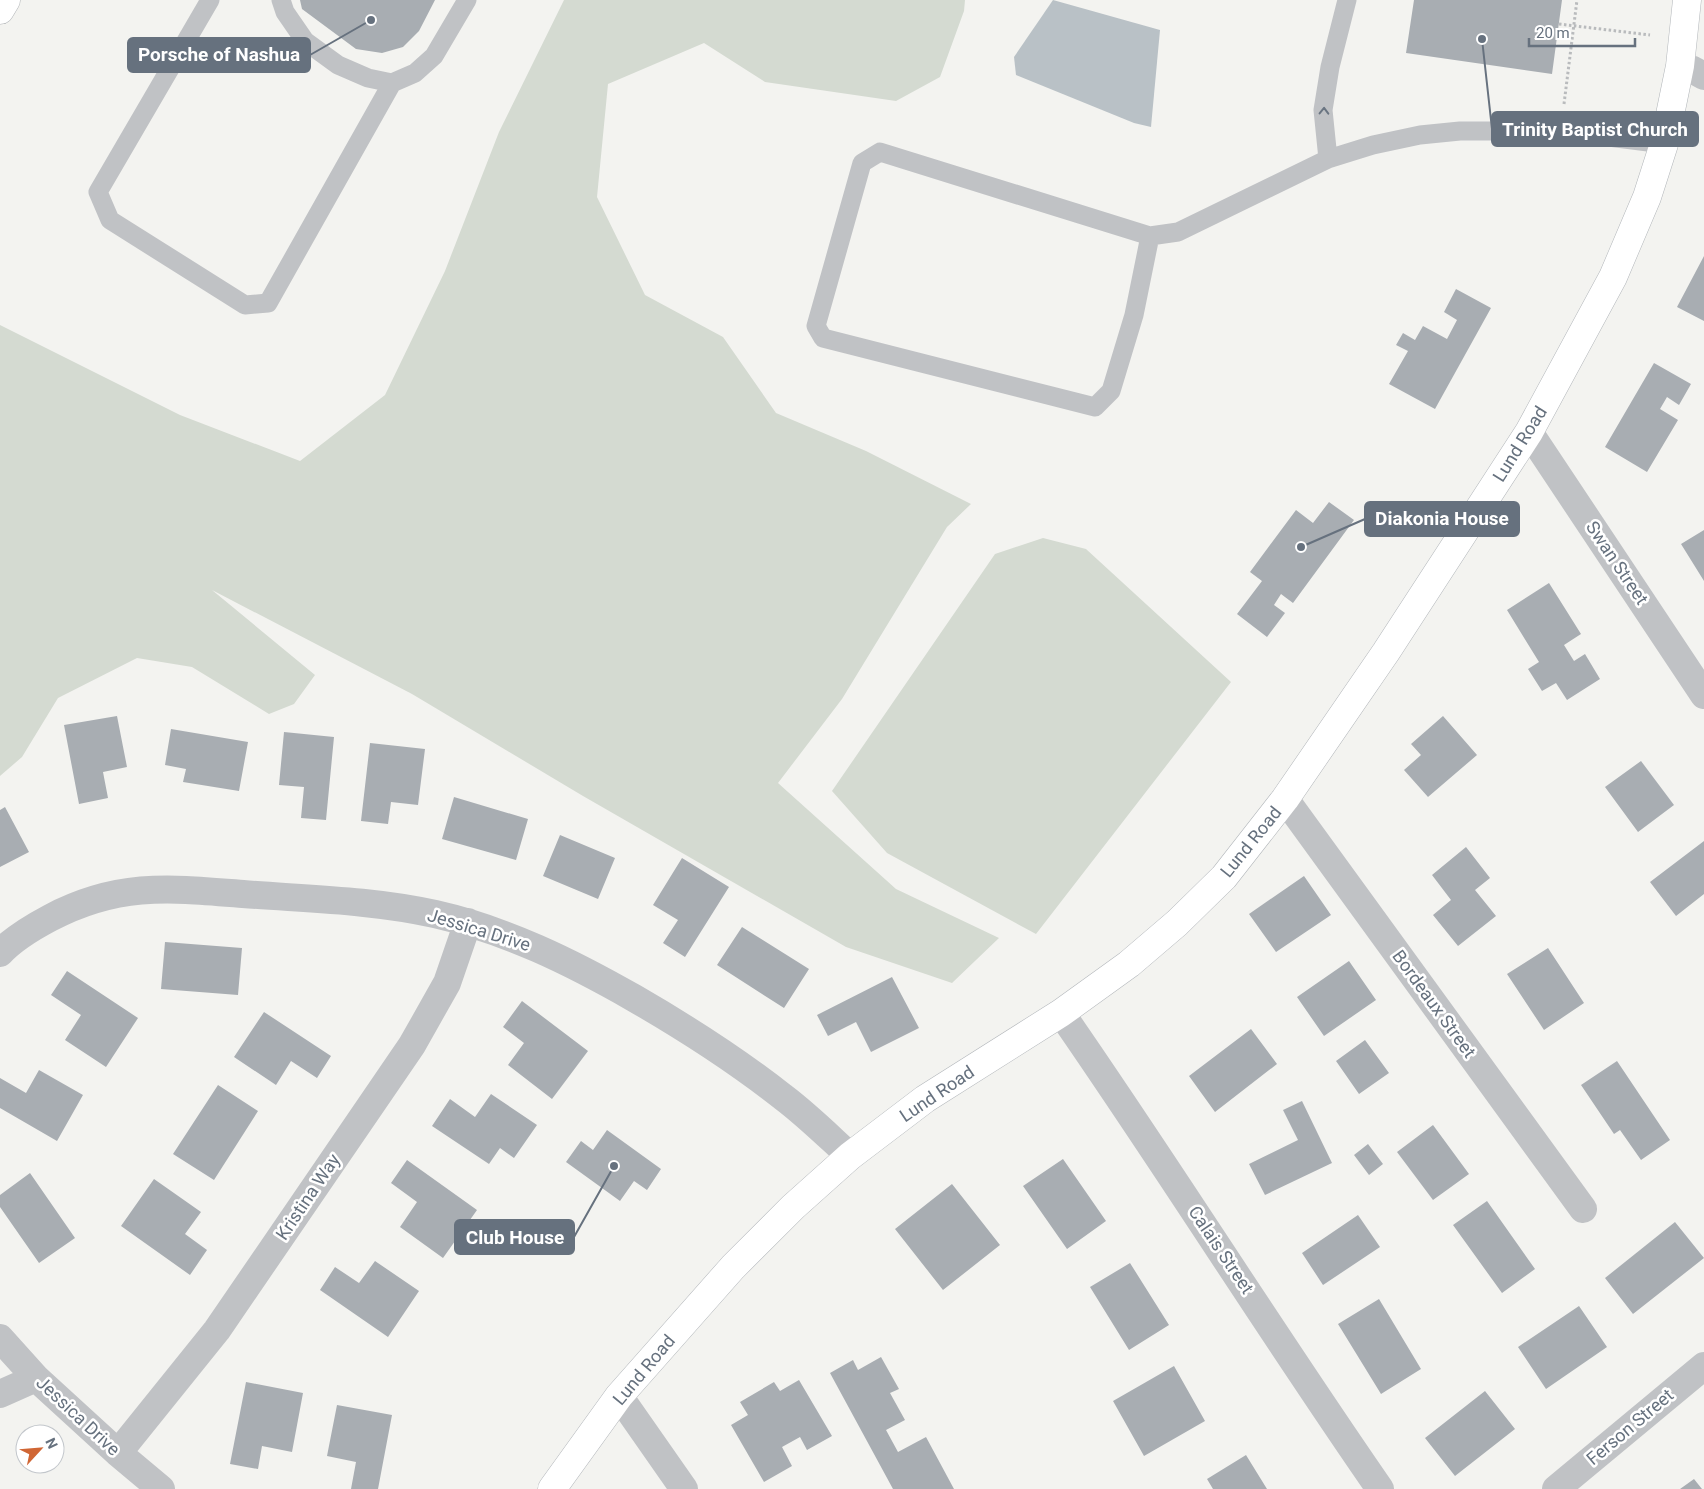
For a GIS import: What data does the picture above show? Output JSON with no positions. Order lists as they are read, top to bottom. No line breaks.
{"streets":{"main road":["Lund Road"],"street":["Swan Street","Jessica Drive","Bordeaux Street","Kristina Way","Calais Street","Ferson Street"]},"crossings":[["Lund Road","Swan Street"],["Lund Road","Jessica Drive"],["Lund Road","Bordeaux Street"],["Lund Road","Calais Street"],["Jessica Drive","Kristina Way"]],"places":["Porsche of Nashua","Trinity Baptist Church","Diakonia House","Club House"],"scale_bar":"20 m","north":"top right"}
